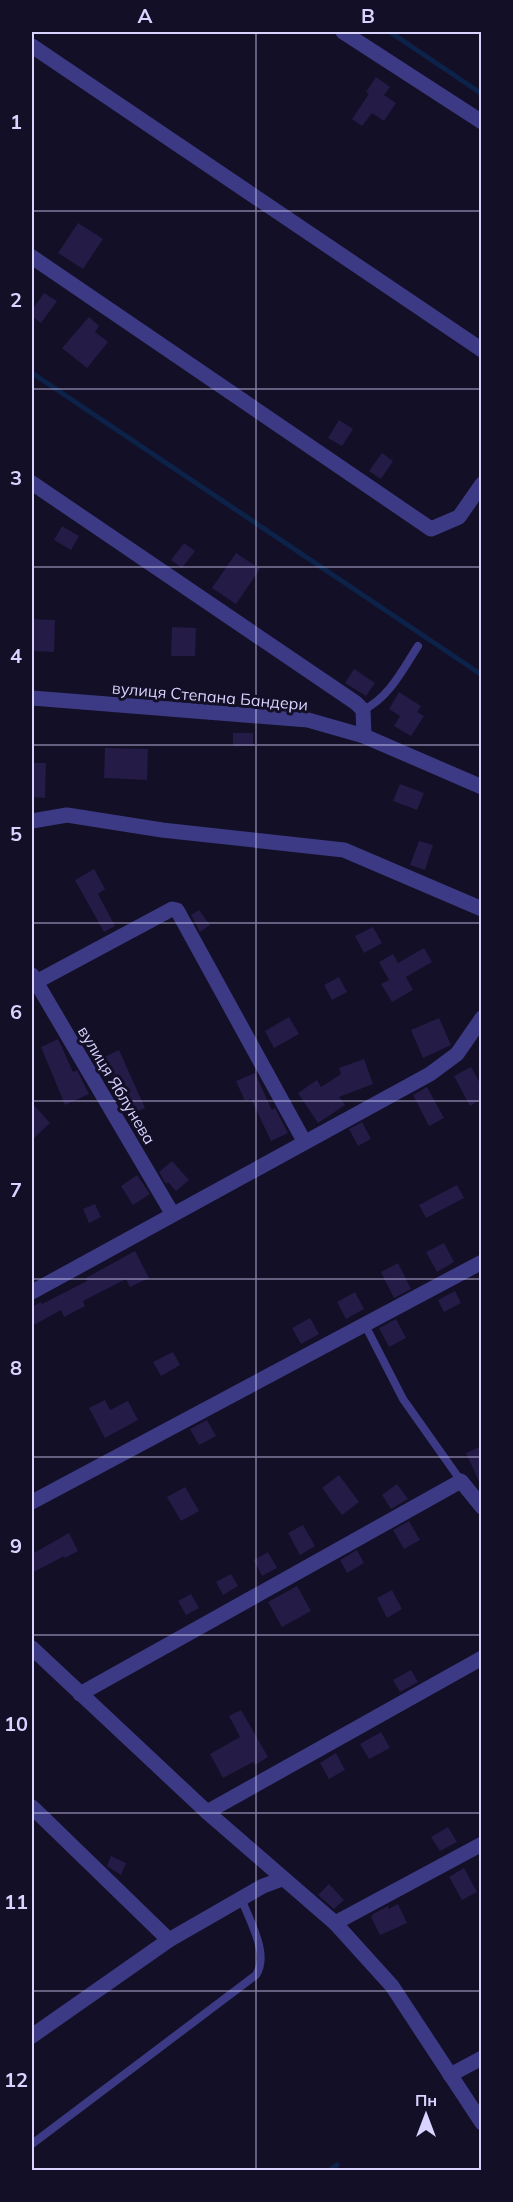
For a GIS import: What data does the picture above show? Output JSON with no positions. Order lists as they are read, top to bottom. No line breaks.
{"streets":{"street":["вулиця Степана Бандери","вулиця Яблунева"]},"north":"top","grid":{"columns":["A","B"],"rows":["1","2","3","4","5","6","7","8","9","10","11","12"]}}
